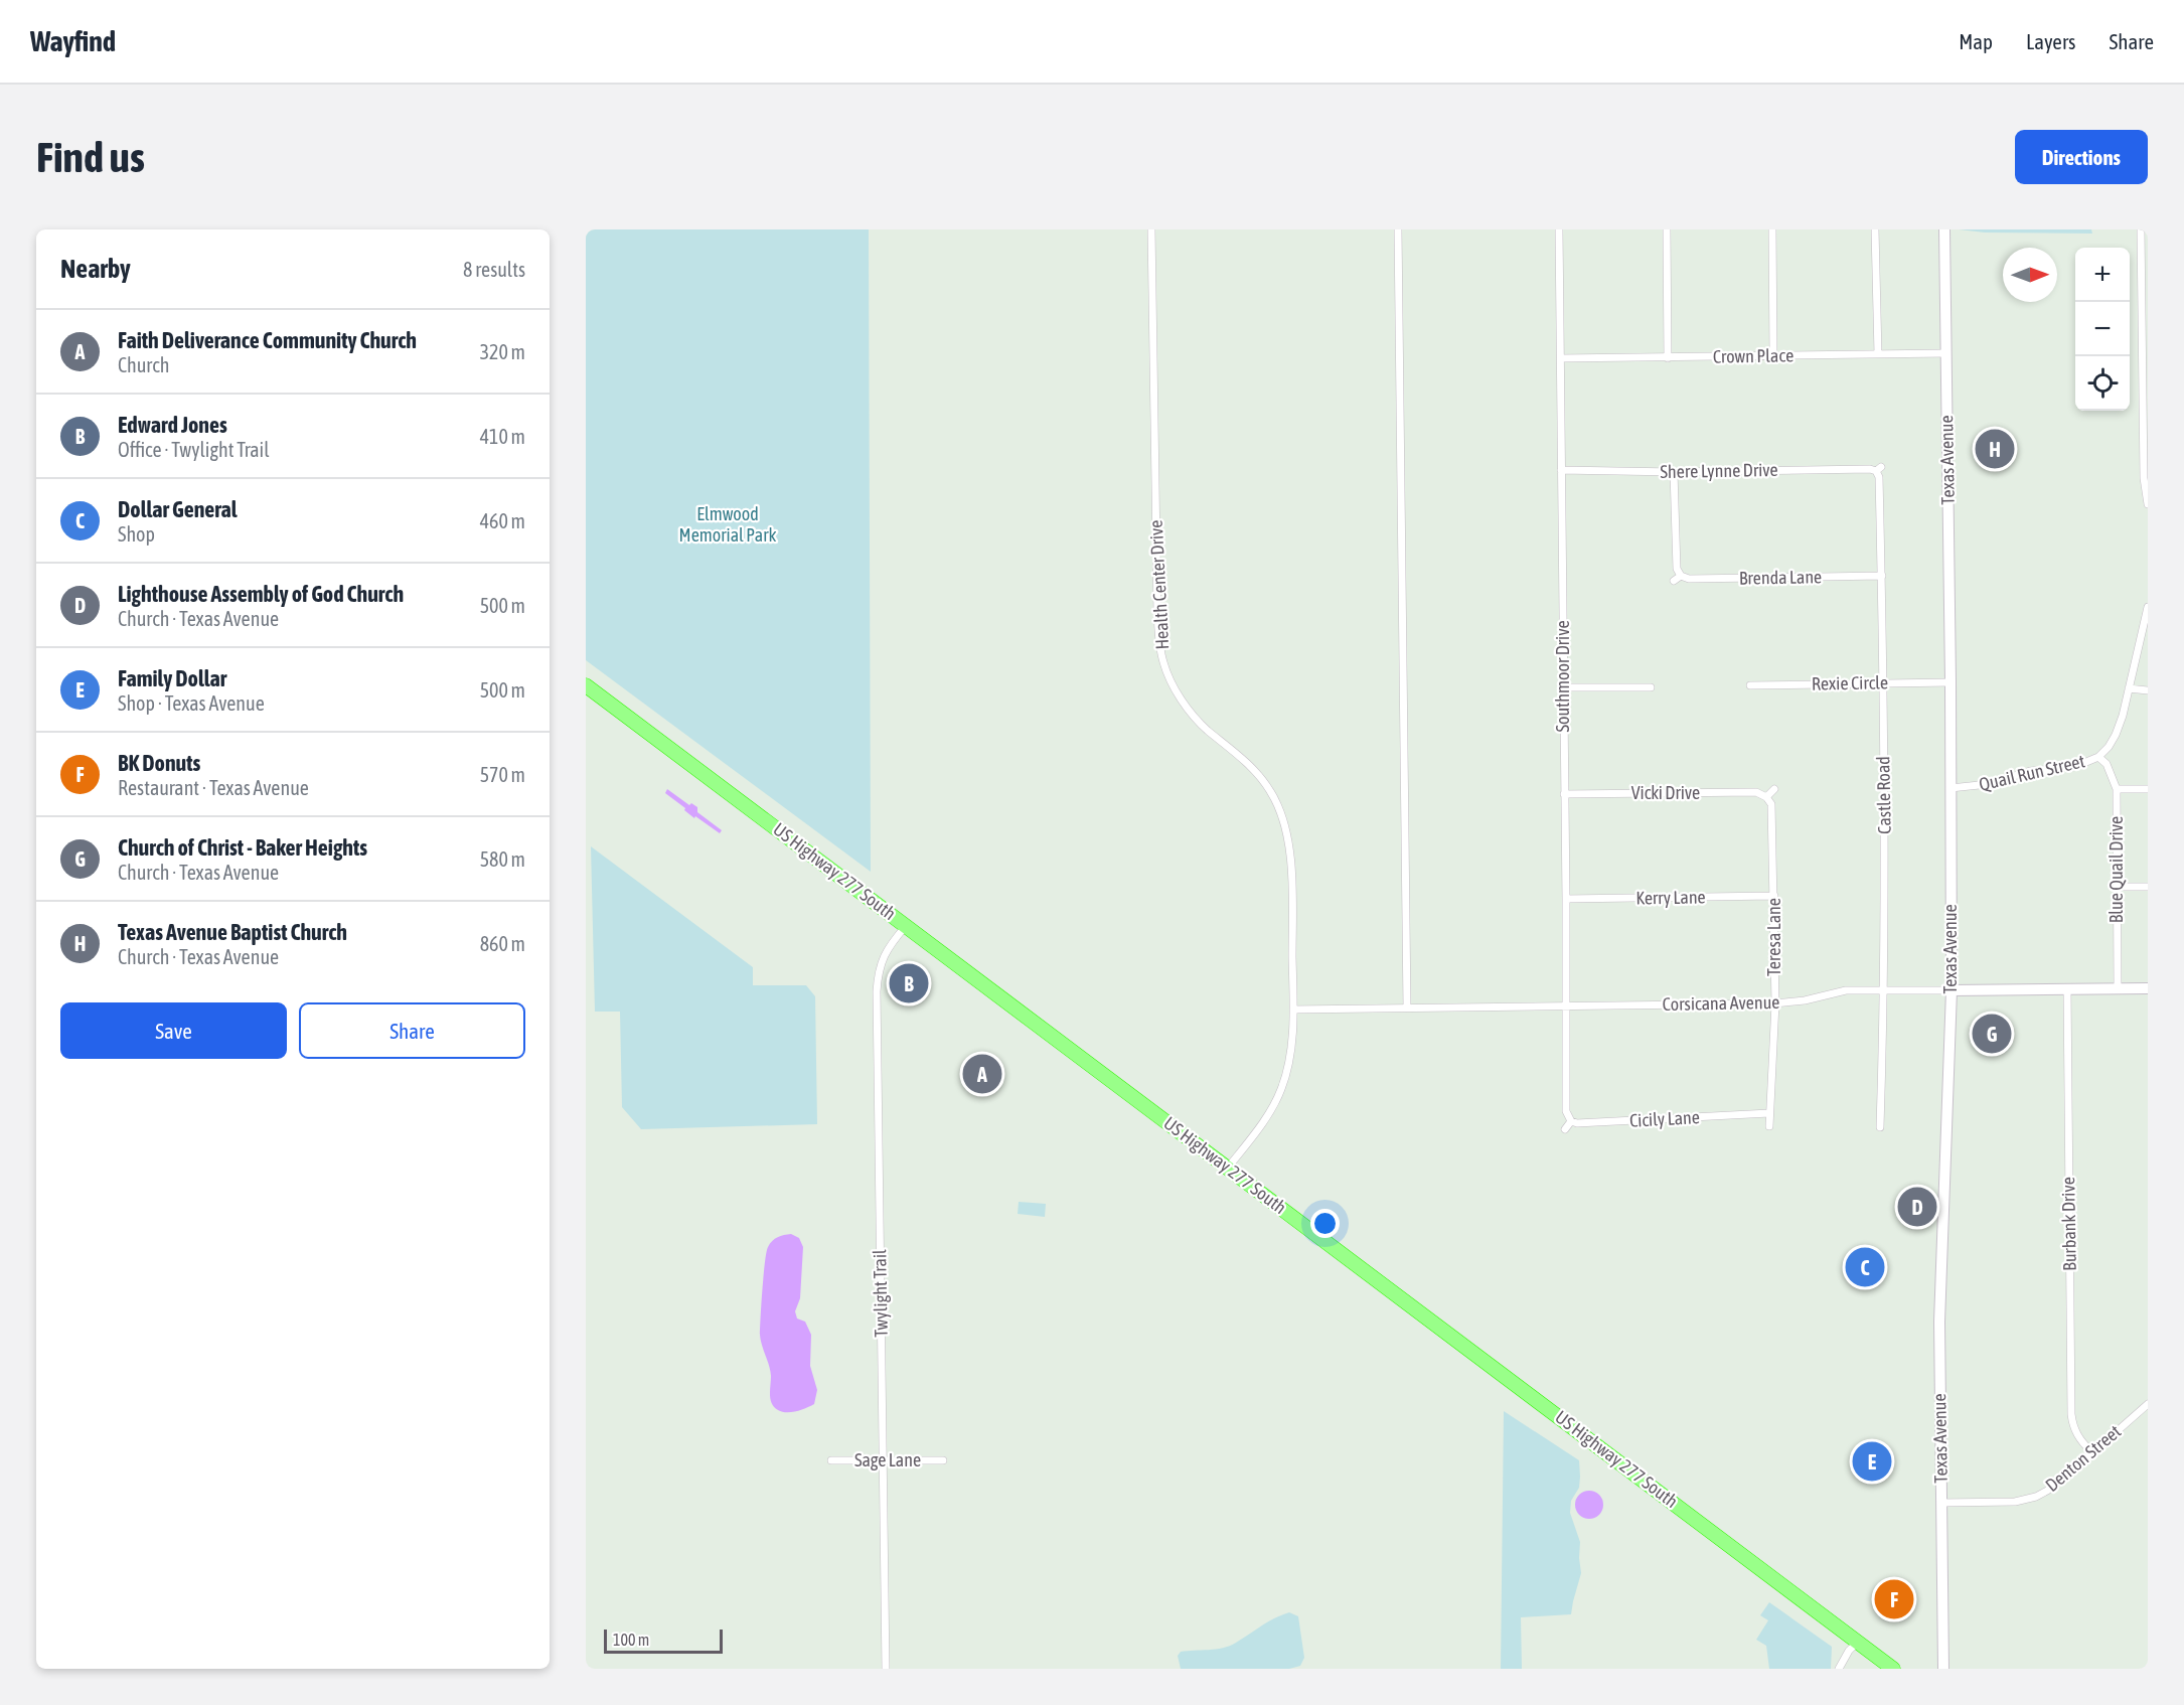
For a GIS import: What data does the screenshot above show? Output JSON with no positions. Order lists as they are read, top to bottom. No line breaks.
{"streets":{"highway":["US Highway 277 South"],"street":["Crown Place","Texas Avenue","Shere Lynne Drive","Brenda Lane","Health Center Drive","Southmoor Drive","Rexie Circle","Quail Run Street","Vicki Drive","Castle Road","Blue Quail Drive","Kerry Lane","Teresa Lane","Corsicana Avenue","Cicily Lane","Burbank Drive","Twylight Trail","Denton Street","Sage Lane"]},"crossings":[["Crown Place","Texas Avenue"],["Crown Place","Southmoor Drive"],["Texas Avenue","Rexie Circle"],["Texas Avenue","Quail Run Street"],["Texas Avenue","Corsicana Avenue"],["Texas Avenue","Denton Street"],["Shere Lynne Drive","Southmoor Drive"],["Shere Lynne Drive","Castle Road"],["Brenda Lane","Castle Road"],["Health Center Drive","US Highway 277 South"],["Health Center Drive","Corsicana Avenue"],["Southmoor Drive","Vicki Drive"],["Southmoor Drive","Kerry Lane"],["Southmoor Drive","Corsicana Avenue"],["Southmoor Drive","Cicily Lane"],["Rexie Circle","Castle Road"],["Quail Run Street","Blue Quail Drive"],["Vicki Drive","Teresa Lane"],["Castle Road","Corsicana Avenue"],["Blue Quail Drive","Corsicana Avenue"],["US Highway 277 South","Twylight Trail"],["Kerry Lane","Teresa Lane"],["Teresa Lane","Corsicana Avenue"],["Teresa Lane","Cicily Lane"],["Corsicana Avenue","Burbank Drive"],["Burbank Drive","Denton Street"],["Twylight Trail","Sage Lane"]],"parks":["Elmwood Memorial Park"],"scale_bar":"100 m","north":"right","page":{"header":"Wayfind","nav":["Map","Layers","Share"],"buttons":["Directions",["Save","Share"]],"title":"Find us","heading":["Nearby","8 results"],"map_buttons":["+","−"],"list":[{"mark":"A","name":"Faith Deliverance Community Church","note":"Church","value":"320 m"},{"mark":"B","name":"Edward Jones","note":"Office · Twylight Trail","value":"410 m"},{"mark":"C","name":"Dollar General","note":"Shop","value":"460 m"},{"mark":"D","name":"Lighthouse Assembly of God Church","note":"Church · Texas Avenue","value":"500 m"},{"mark":"E","name":"Family Dollar","note":"Shop · Texas Avenue","value":"500 m"},{"mark":"F","name":"BK Donuts","note":"Restaurant · Texas Avenue","value":"570 m"},{"mark":"G","name":"Church of Christ - Baker Heights","note":"Church · Texas Avenue","value":"580 m"},{"mark":"H","name":"Texas Avenue Baptist Church","note":"Church · Texas Avenue","value":"860 m"}],"pins":["H","B","G","A","D","C","E","F"],"scale":"100 m"}}
